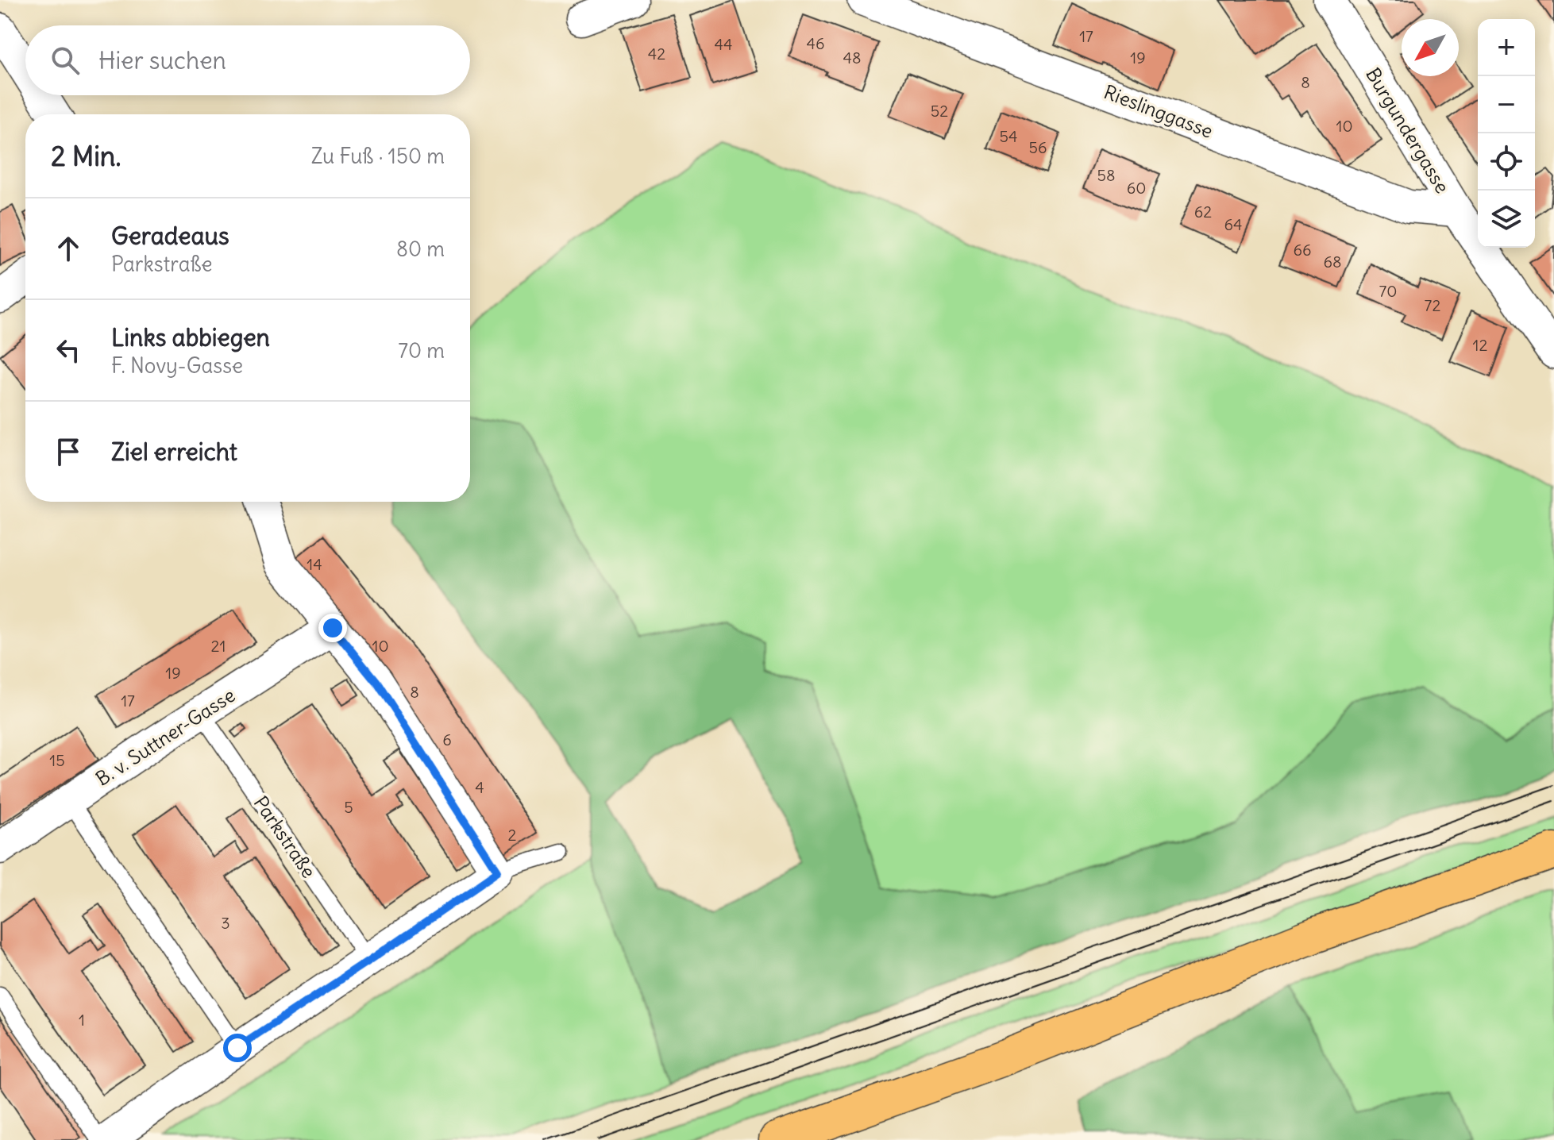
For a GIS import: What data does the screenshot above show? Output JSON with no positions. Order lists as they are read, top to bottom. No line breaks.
{"streets":{"street":["Rieslinggasse","Burgundergasse","B. v. Suttner-Gasse"],"lane":["Parkstraße"]},"crossings":[["Rieslinggasse","Burgundergasse"],["B. v. Suttner-Gasse","Parkstraße"]],"house_numbers":["17","46","44","42","48","19","8","52","10","54","56","58","60","62","64","66","68","70","72","12","14","21","10","19","8","17","6","15","4","5","2","3","1"],"north":"bottom left","page":{"map_buttons":["+","−"],"search":"Hier suchen","heading":["2 Min.","Zu Fuß · 150 m"],"list":[["Geradeaus","Parkstraße","80 m"],["Links abbiegen","F. Novy-Gasse","70 m"],"Ziel erreicht"]}}
